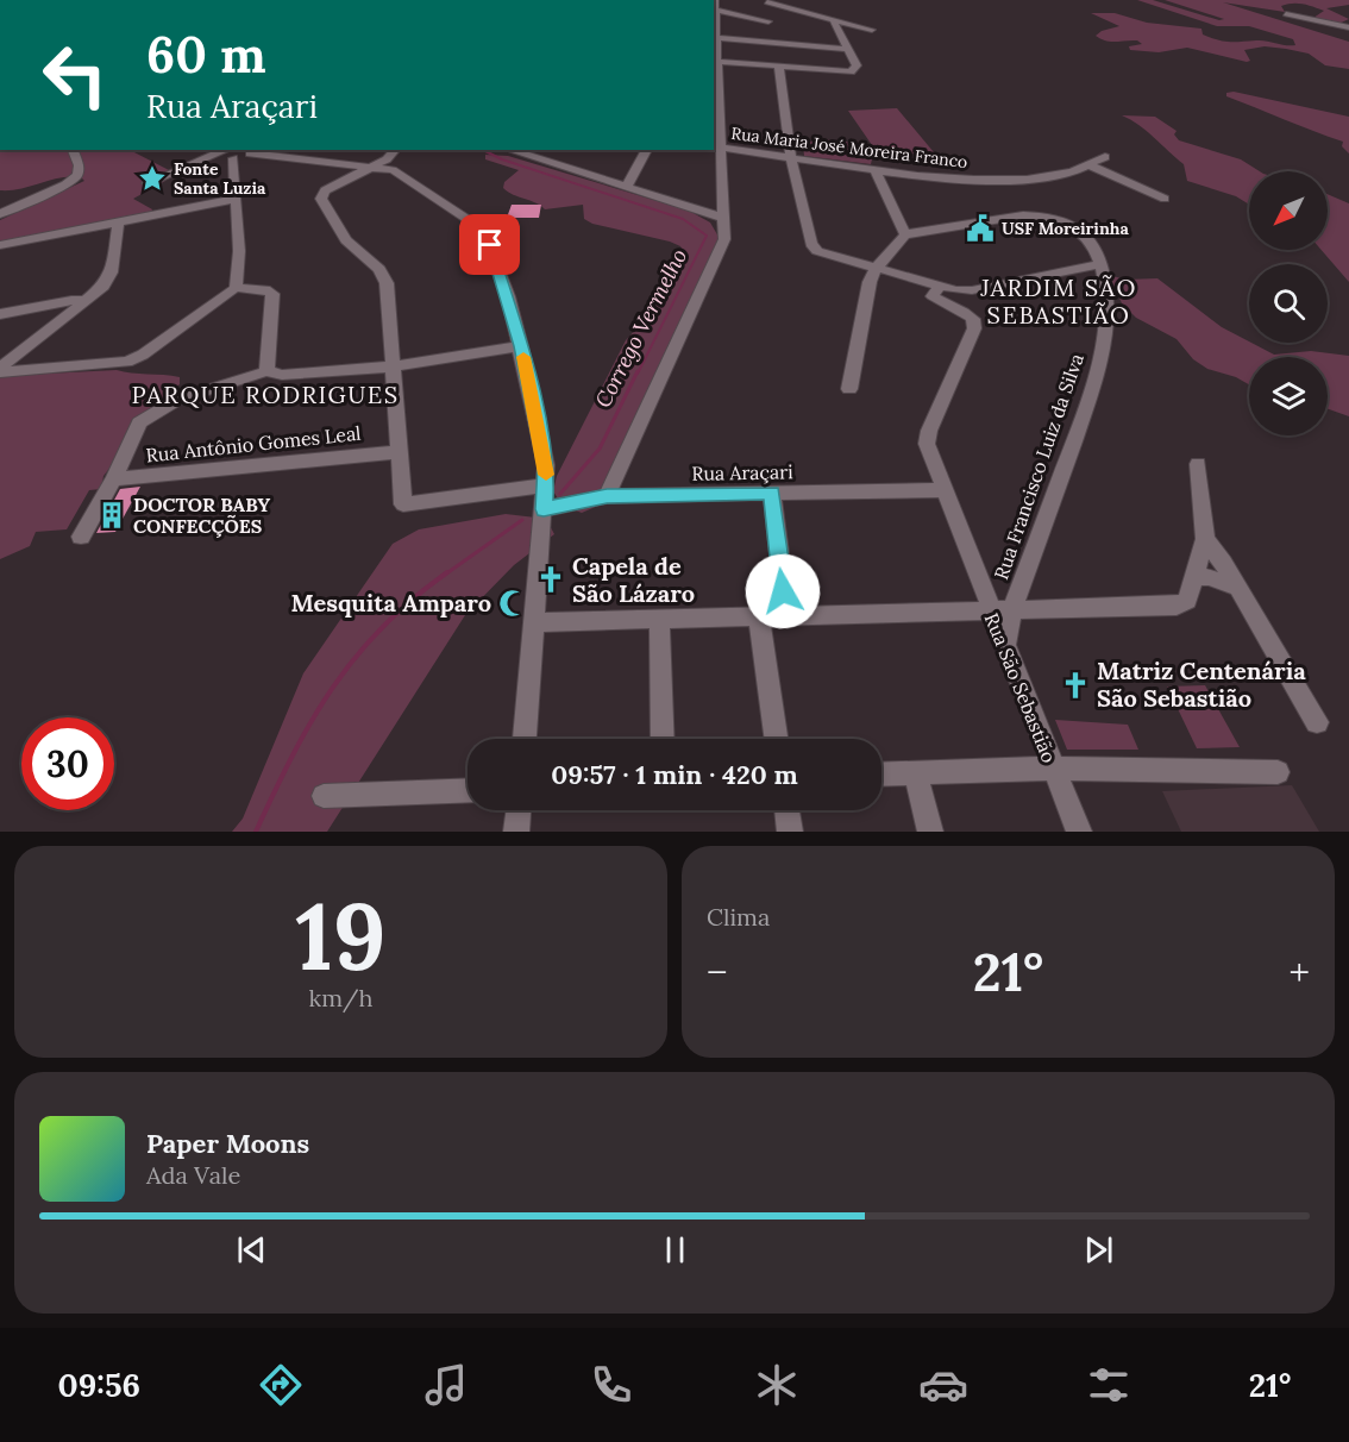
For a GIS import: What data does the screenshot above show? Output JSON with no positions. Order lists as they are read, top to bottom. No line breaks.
{"streets":{"street":["Rua Maria José Moreira Franco","Rua Antônio Gomes Leal","Rua Francisco Luiz da Silva","Rua Araçari","Rua São Sebastião"]},"crossings":[["Rua Francisco Luiz da Silva","Rua São Sebastião"],["Rua Araçari","Rua São Sebastião"]],"districts":["JARDIM SÃO SEBASTIÃO","PARQUE RODRIGUES"],"water":["Corrego Vermelho"],"places":{"place":["Fonte Santa Luzia"],"public building":["USF Moreirinha"],"building":["DOCTOR BABY CONFECÇÕES"],"church":["Capela de São Lázaro","Matriz Centenária São Sebastião"],"mosque":["Mesquita Amparo"]},"north":"bottom left","page":{"turn":["60 m","Rua Araçari"],"limit":"30","trip":"09:57 · 1 min · 420 m","tile":[["19","km/h"],"Clima"],"heat":["−","21°","+"],"song":["Paper Moons","Ada Vale"],"tabs":["09:56","21°"]}}
